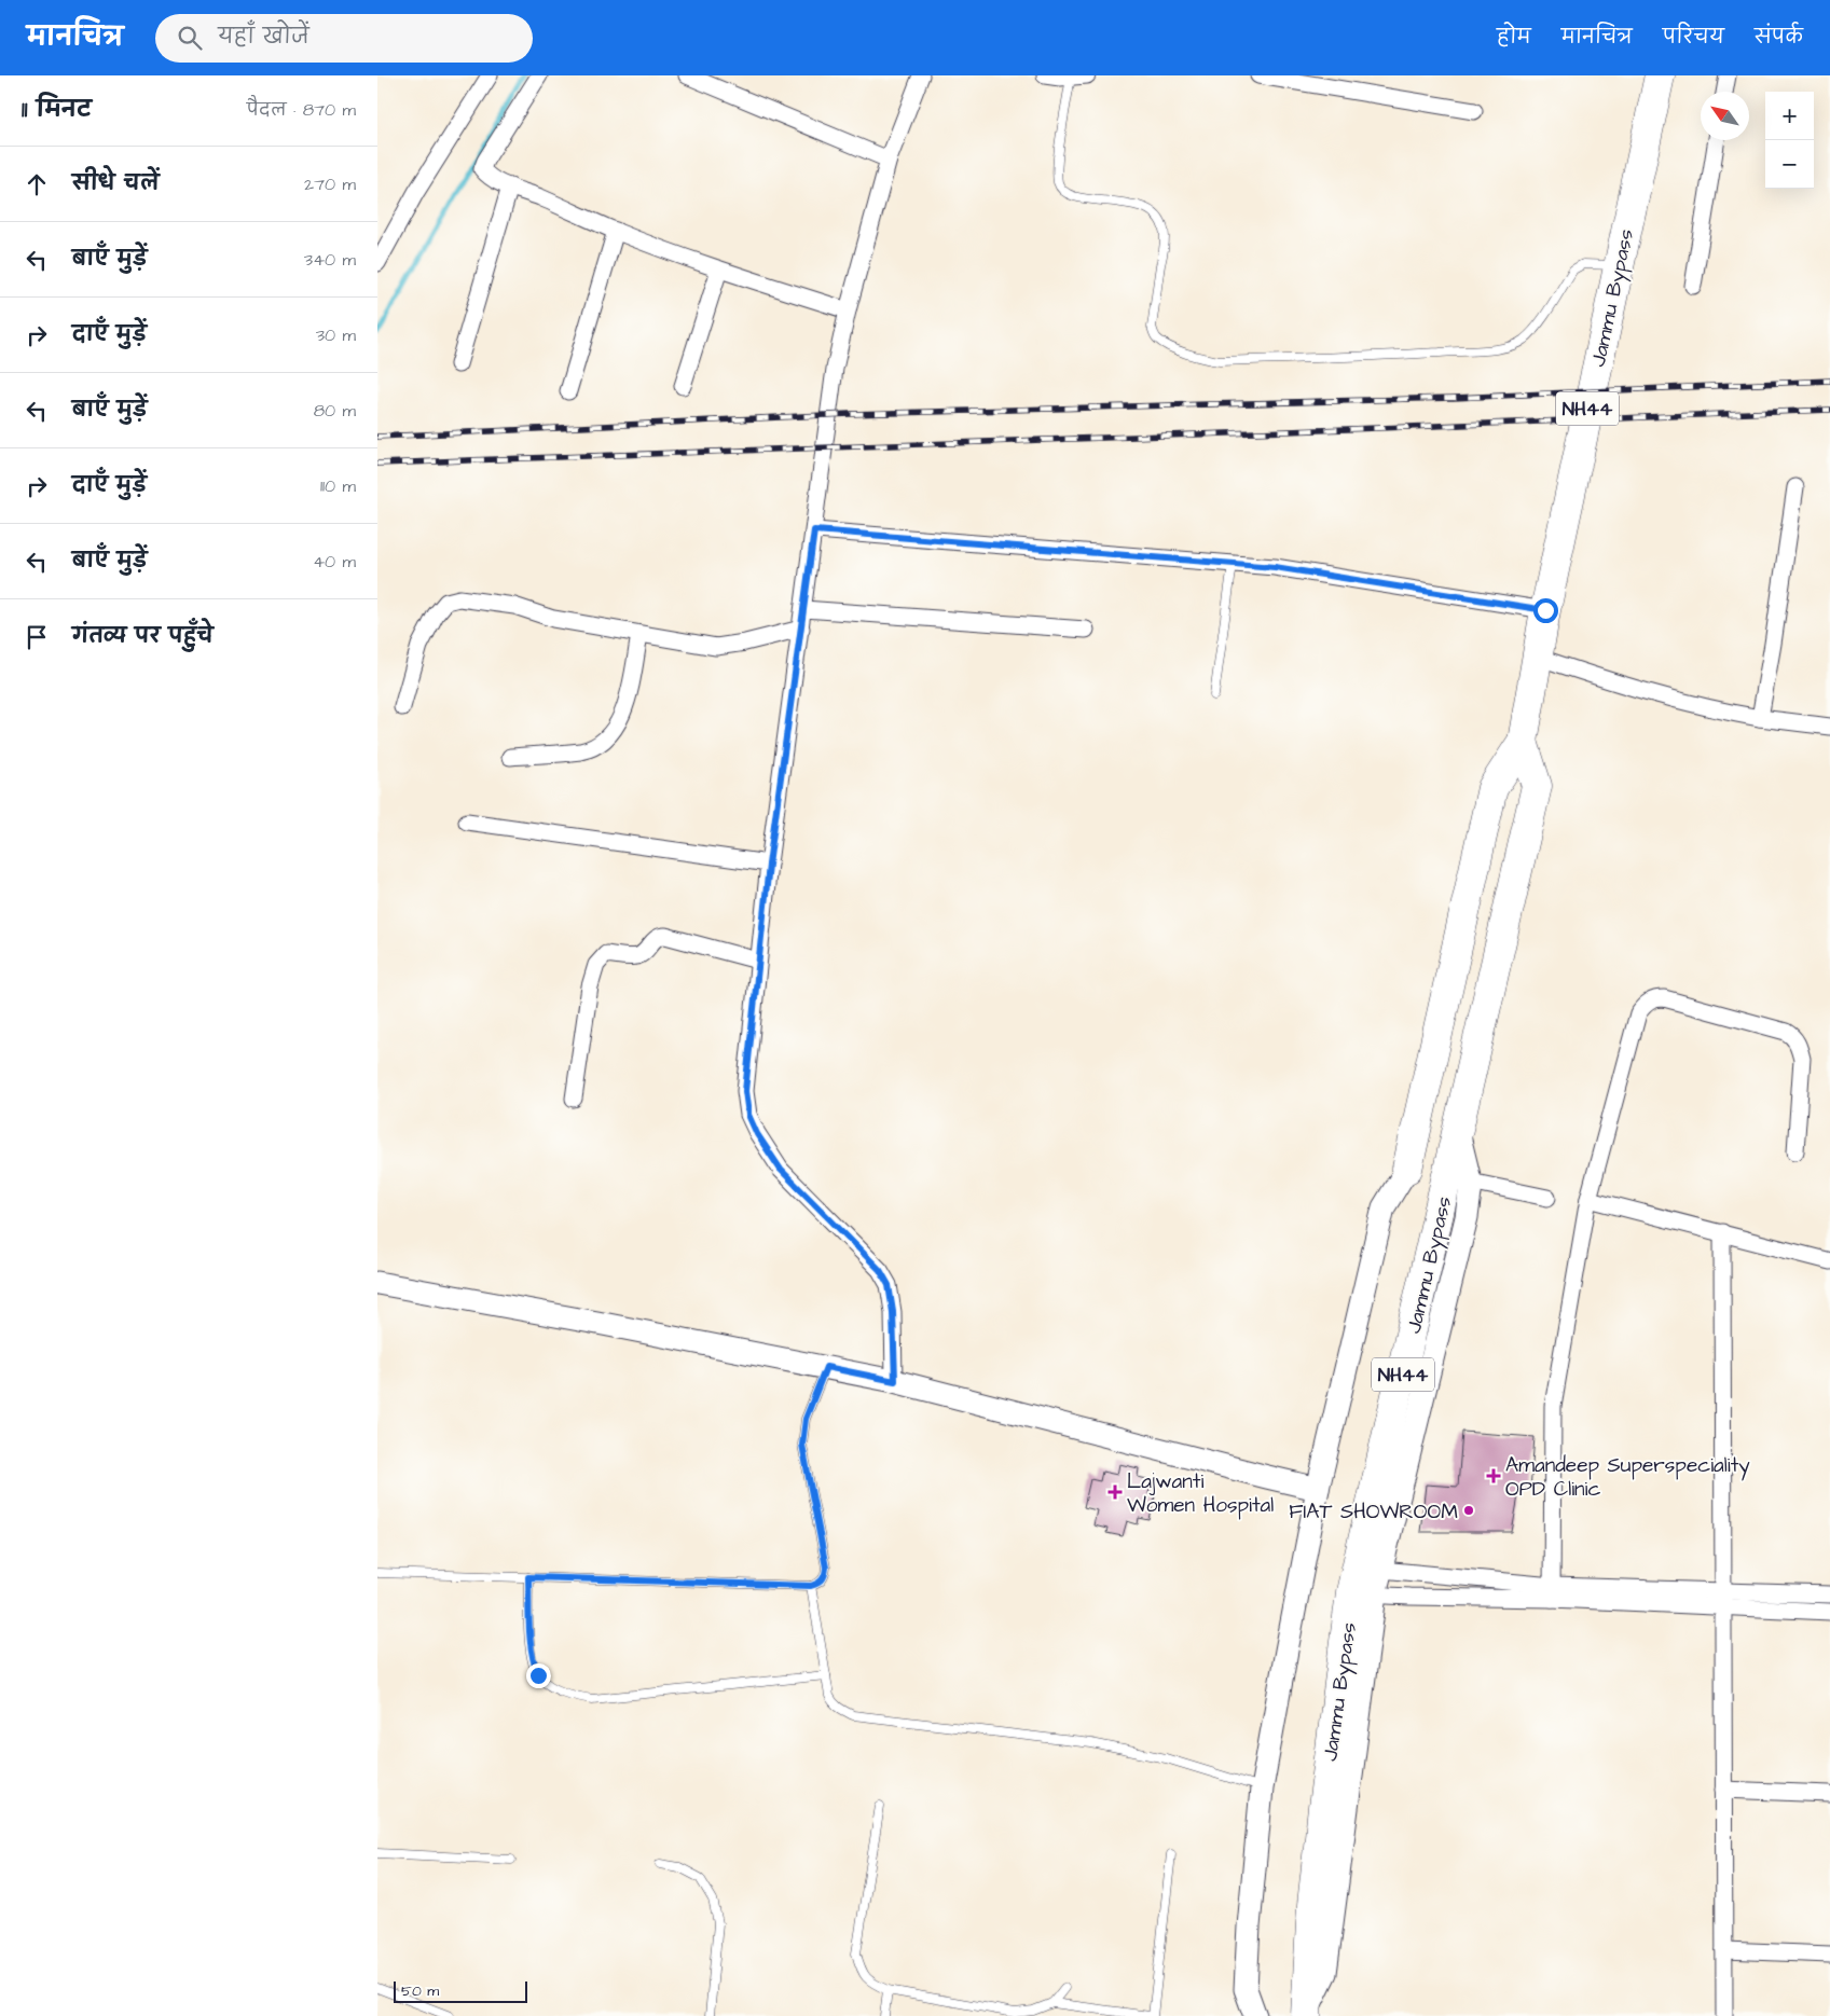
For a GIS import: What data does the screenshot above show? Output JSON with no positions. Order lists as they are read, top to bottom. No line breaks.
{"streets":{"highway":["Jammu Bypass","NH44"]},"places":{"health":["Amandeep Superspeciality OPD Clinic","Lajwanti Women Hospital"],"other":["FIAT SHOWROOM"]},"scale_bar":"50 m","north":"top left","page":{"header":"मानचित्र","search":"यहाँ खोजें","nav":["होम","मानचित्र","परिचय","संपर्क"],"heading":["11 मिनट","पैदल · 870 m"],"map_buttons":["+","−"],"list":[["सीधे चलें","270 m"],["बाएँ मुड़ें","340 m"],["दाएँ मुड़ें","30 m"],["बाएँ मुड़ें","80 m"],["दाएँ मुड़ें","110 m"],["बाएँ मुड़ें","40 m"],"गंतव्य पर पहुँचे"],"scale":"50 m"}}
